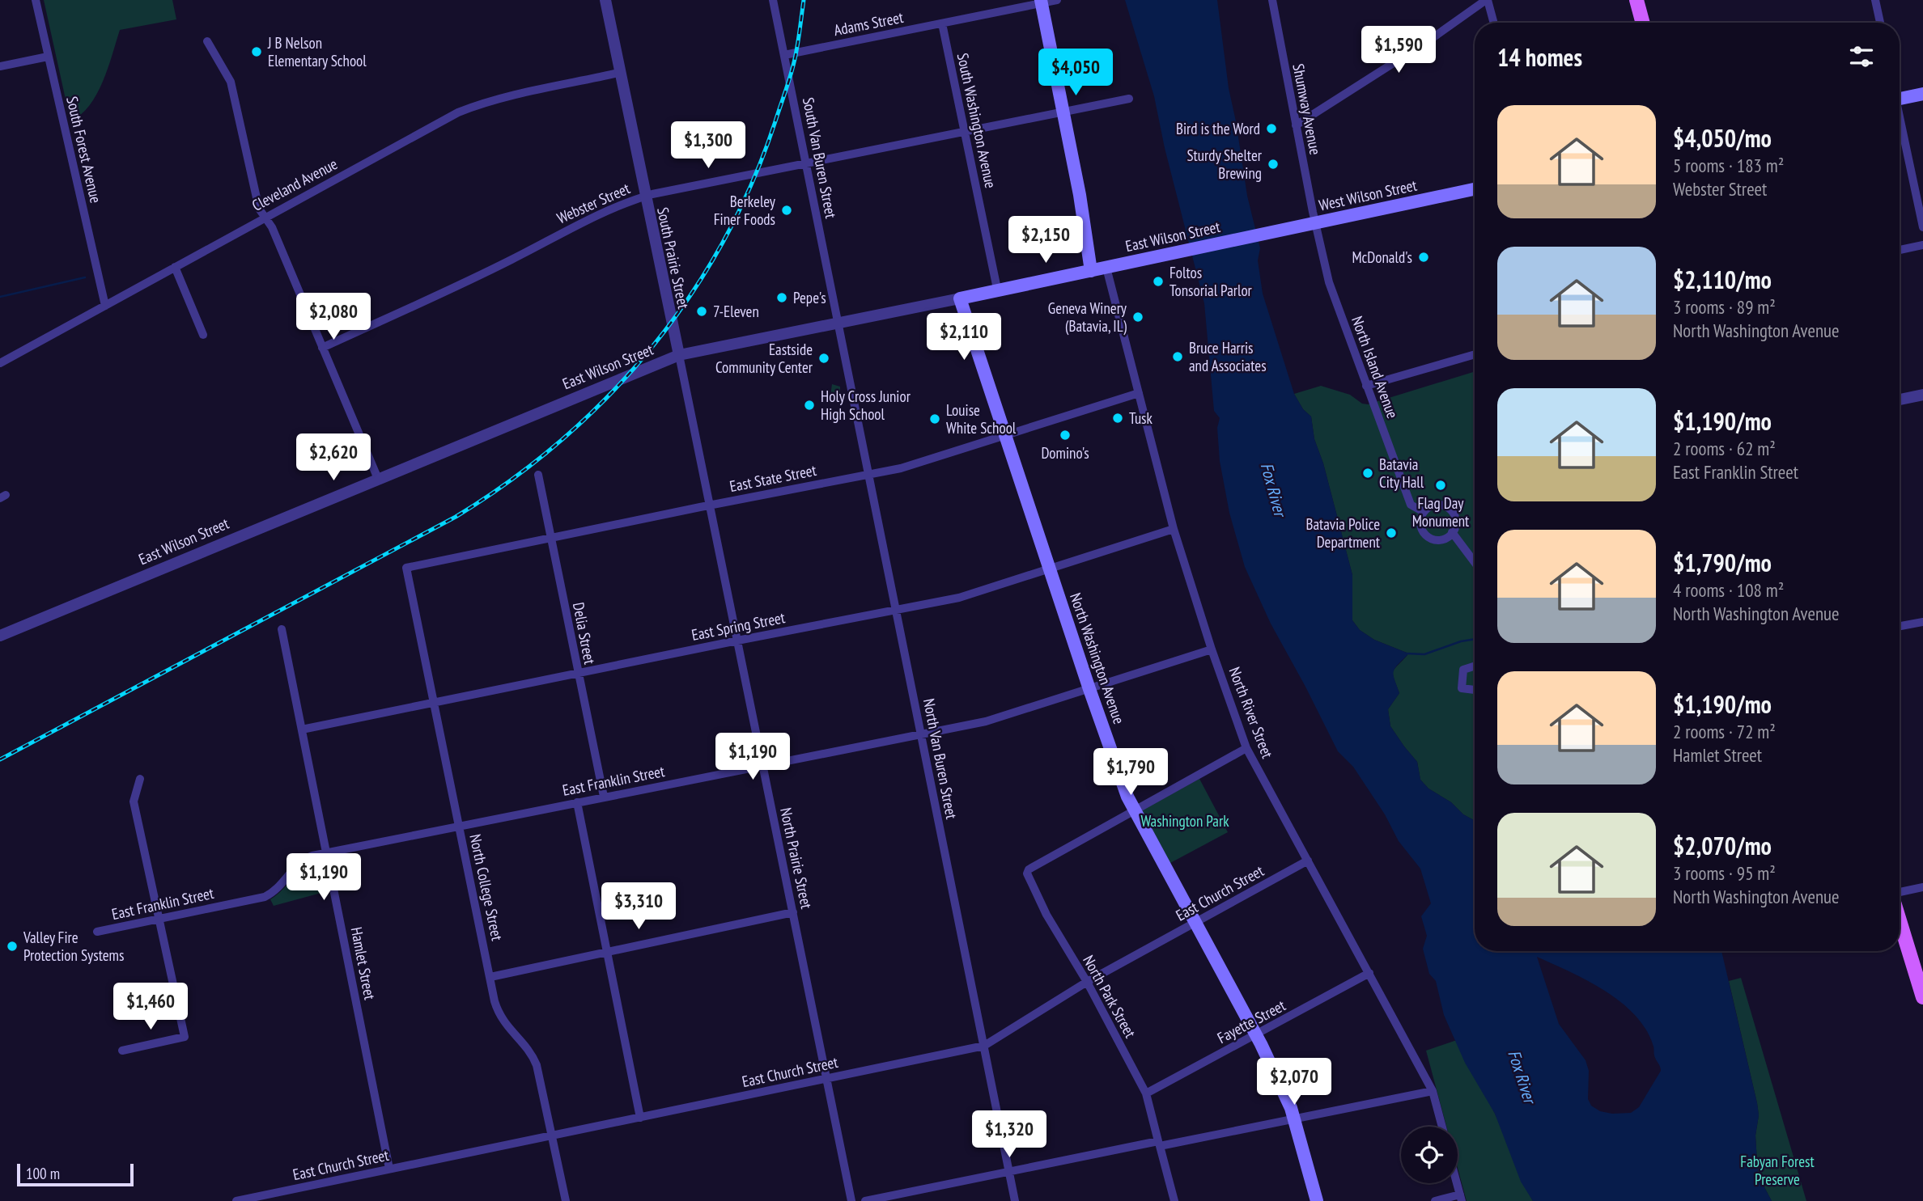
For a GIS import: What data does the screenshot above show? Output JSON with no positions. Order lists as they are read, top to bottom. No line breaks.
{"streets":{"main road":["West Wilson Street","East Wilson Street","North Washington Avenue"],"street":["Adams Street","Shumway Avenue","South Washington Avenue","South Forest Avenue","South Van Buren Street","Cleveland Avenue","Webster Street","South Prairie Street","North Island Avenue","East State Street","East Spring Street","Delia Street","North River Street","North Van Buren Street","East Franklin Street","North Prairie Street","North College Street","East Church Street","Hamlet Street","North Park Street","Fayette Street"]},"crossings":[["Adams Street","South Washington Avenue"],["Adams Street","South Van Buren Street"],["Shumway Avenue","West Wilson Street"],["Shumway Avenue","North Island Avenue"],["South Washington Avenue","Webster Street"],["South Washington Avenue","East Wilson Street"],["South Forest Avenue","Cleveland Avenue"],["South Van Buren Street","Webster Street"],["South Van Buren Street","East Wilson Street"],["South Van Buren Street","North Van Buren Street"],["Cleveland Avenue","South Prairie Street"],["West Wilson Street","East Wilson Street"],["West Wilson Street","North Island Avenue"],["Webster Street","South Prairie Street"],["East Wilson Street","South Prairie Street"],["East Wilson Street","North Washington Avenue"],["East Wilson Street","North River Street"],["East Wilson Street","North Van Buren Street"],["East Wilson Street","North Prairie Street"],["South Prairie Street","North Prairie Street"],["East State Street","Delia Street"],["East State Street","North Washington Avenue"],["East State Street","North River Street"],["East State Street","North Van Buren Street"],["East State Street","North Prairie Street"],["East State Street","North College Street"],["East Spring Street","Delia Street"],["East Spring Street","North Washington Avenue"],["East Spring Street","North River Street"],["East Spring Street","North Van Buren Street"],["East Spring Street","North Prairie Street"],["East Spring Street","North College Street"],["East Spring Street","Hamlet Street"],["Delia Street","East Franklin Street"],["North Washington Avenue","East Franklin Street"],["North Washington Avenue","East Church Street"],["North Washington Avenue","North Park Street"],["North Washington Avenue","Fayette Street"],["North River Street","East Franklin Street"],["North River Street","East Church Street"],["North River Street","Fayette Street"],["North Van Buren Street","East Franklin Street"],["North Van Buren Street","East Church Street"],["East Franklin Street","North Prairie Street"],["East Franklin Street","North College Street"],["East Franklin Street","Hamlet Street"],["North Prairie Street","East Church Street"],["North College Street","East Church Street"],["East Church Street","Hamlet Street"],["East Church Street","North Park Street"],["North Park Street","Fayette Street"]],"water":["Fox River"],"parks":["Washington Park","Fabyan Forest Preserve"],"places":["J B Nelson Elementary School","Bird is the Word","Sturdy Shelter Brewing","Berkeley Finer Foods","McDonald's","Foltos Tonsorial Parlor","Pepe's","7-Eleven","Geneva Winery (Batavia, IL)","Bruce Harris and Associates","Eastside Community Center","Holy Cross Junior High School","Tusk","Louise White School","Domino's","Batavia City Hall","Flag Day Monument","Batavia Police Department","Valley Fire Protection Systems"],"scale_bar":"100 m","page":{"heading":"14 homes","price":["$1,590","$4,050","$1,300","$2,150","$2,080","$2,110","$2,620","$1,190","$1,790","$1,190","$3,310","$1,460","$2,070","$1,320"],"list":[{"name":"$4,050/mo","note":"5 rooms · 183 m² · Webster Street"},{"name":"$2,110/mo","note":"3 rooms · 89 m² · North Washington Avenue"},{"name":"$1,190/mo","note":"2 rooms · 62 m² · East Franklin Street"},{"name":"$1,790/mo","note":"4 rooms · 108 m² · North Washington Avenue"},{"name":"$1,190/mo","note":"2 rooms · 72 m² · Hamlet Street"},{"name":"$2,070/mo","note":"3 rooms · 95 m² · North Washington Avenue"}],"scale":"100 m"}}
